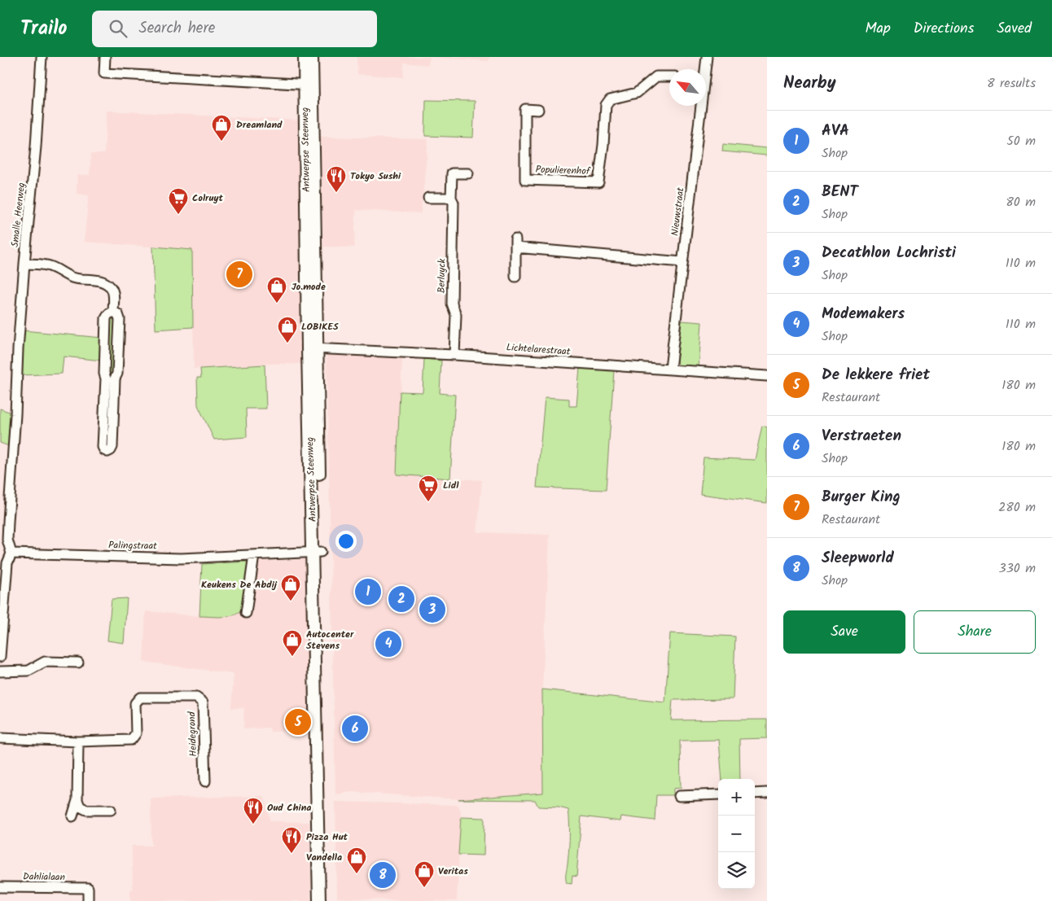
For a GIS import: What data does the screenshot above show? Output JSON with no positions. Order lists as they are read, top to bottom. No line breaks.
{"streets":{"main road":["Antwerpse Steenweg"],"street":["Populierenhof","Nieuwstraat","Smalle Heerweg","Berluyck","Lichtelarestraat","Palingstraat","Heidegrond","Dahlialaan"]},"crossings":[["Antwerpse Steenweg","Lichtelarestraat"],["Antwerpse Steenweg","Palingstraat"],["Nieuwstraat","Lichtelarestraat"],["Smalle Heerweg","Palingstraat"],["Berluyck","Lichtelarestraat"]],"places":{"shop":["Dreamland","Jo.mode","LOBIKES","Keukens De Abdij","Autocenter Stevens","Vandella","Veritas"],"restaurant":["Tokyo Sushi","Oud China","Pizza Hut"],"supermarket":["Colruyt","Lidl"]},"north":"top left","page":{"header":"Trailo","search":"Search here","nav":["Map","Directions","Saved"],"heading":["Nearby","8 results"],"list":[{"mark":"1","name":"AVA","note":"Shop","value":"50 m"},{"mark":"2","name":"BENT","note":"Shop","value":"80 m"},{"mark":"3","name":"Decathlon Lochristi","note":"Shop","value":"110 m"},{"mark":"4","name":"Modemakers","note":"Shop","value":"110 m"},{"mark":"5","name":"De lekkere friet","note":"Restaurant","value":"180 m"},{"mark":"6","name":"Verstraeten","note":"Shop","value":"180 m"},{"mark":"7","name":"Burger King","note":"Restaurant","value":"280 m"},{"mark":"8","name":"Sleepworld","note":"Shop","value":"330 m"}],"pins":["7","1","2","3","4","5","6","8"],"buttons":["Save","Share"],"map_buttons":["+","−"]}}
